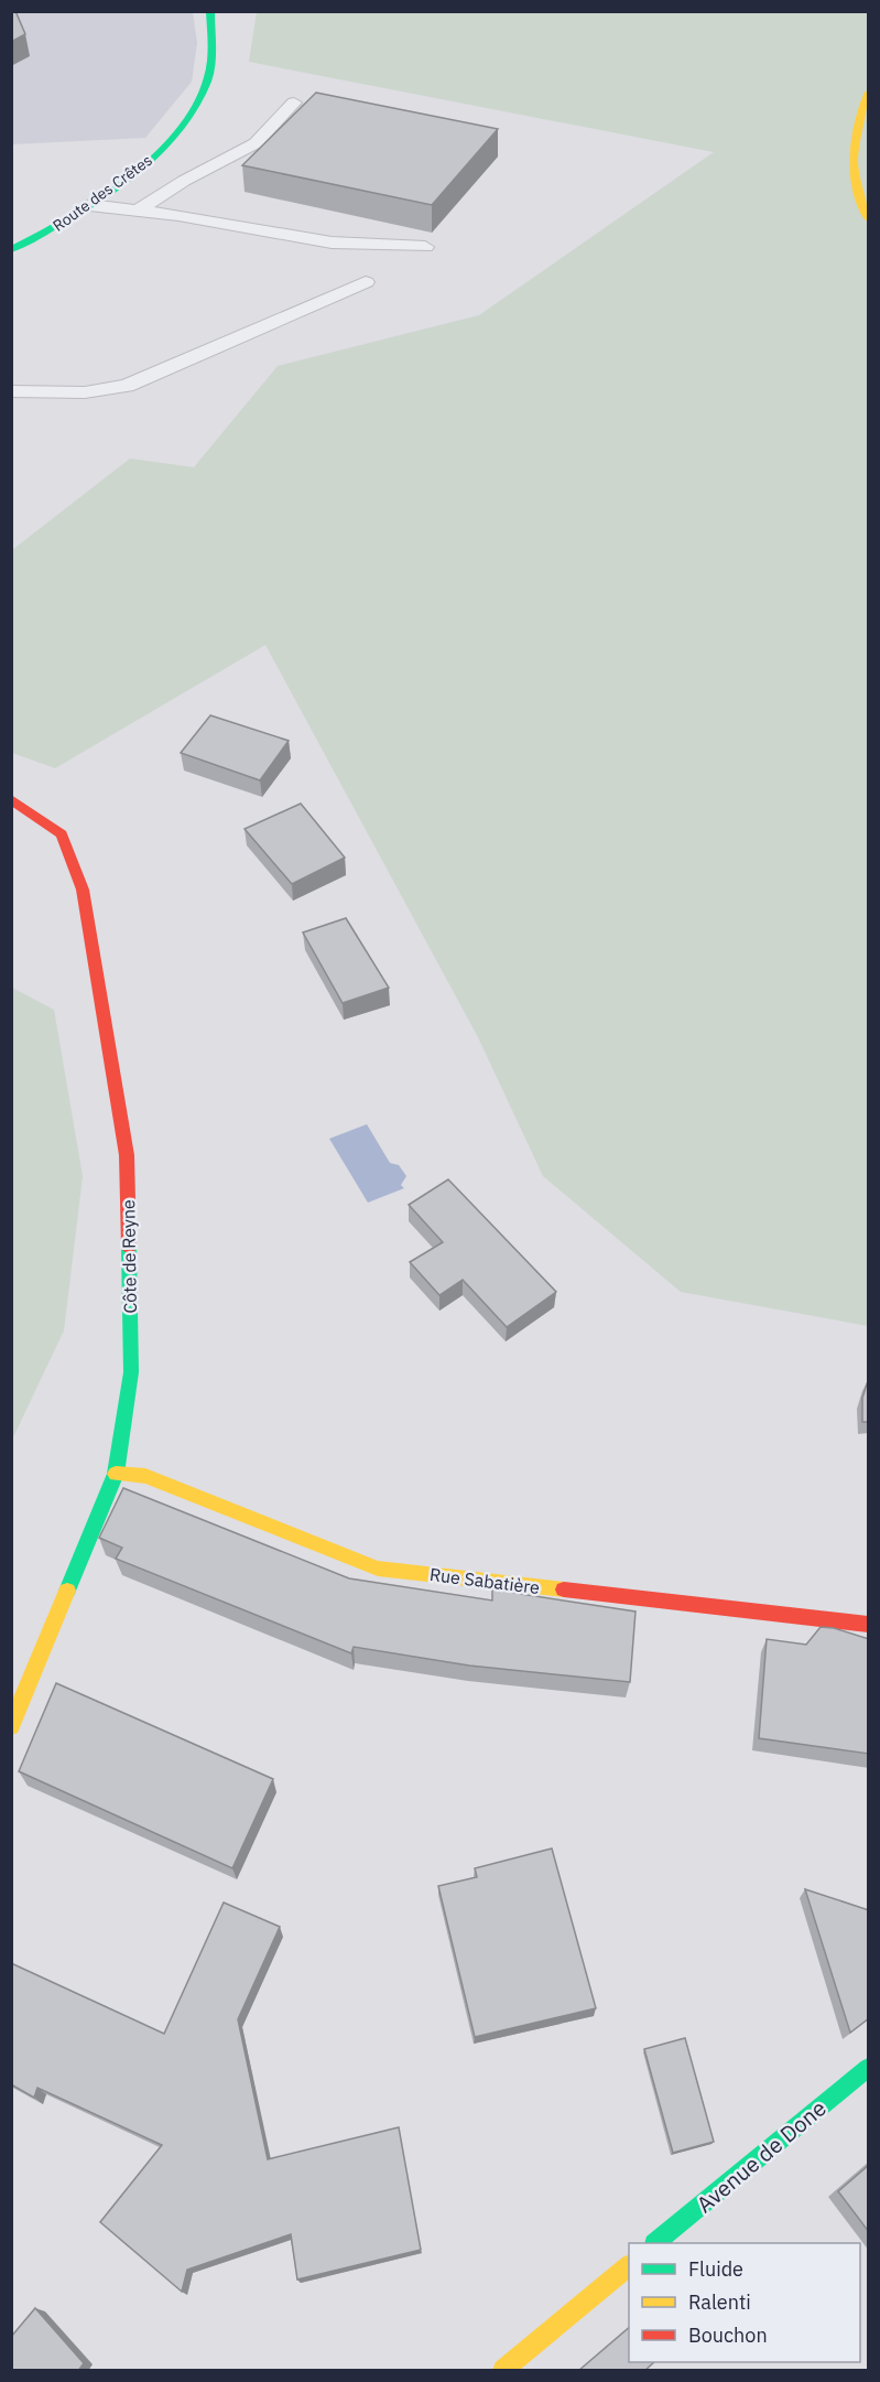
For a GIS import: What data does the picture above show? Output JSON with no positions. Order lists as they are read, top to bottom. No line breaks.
{"streets":{"street":["Route des Crêtes","Côte de Reyne","Rue Sabatière","Avenue de Done"]},"crossings":[["Côte de Reyne","Rue Sabatière"]],"legend":["Fluide","Ralenti","Bouchon"]}
